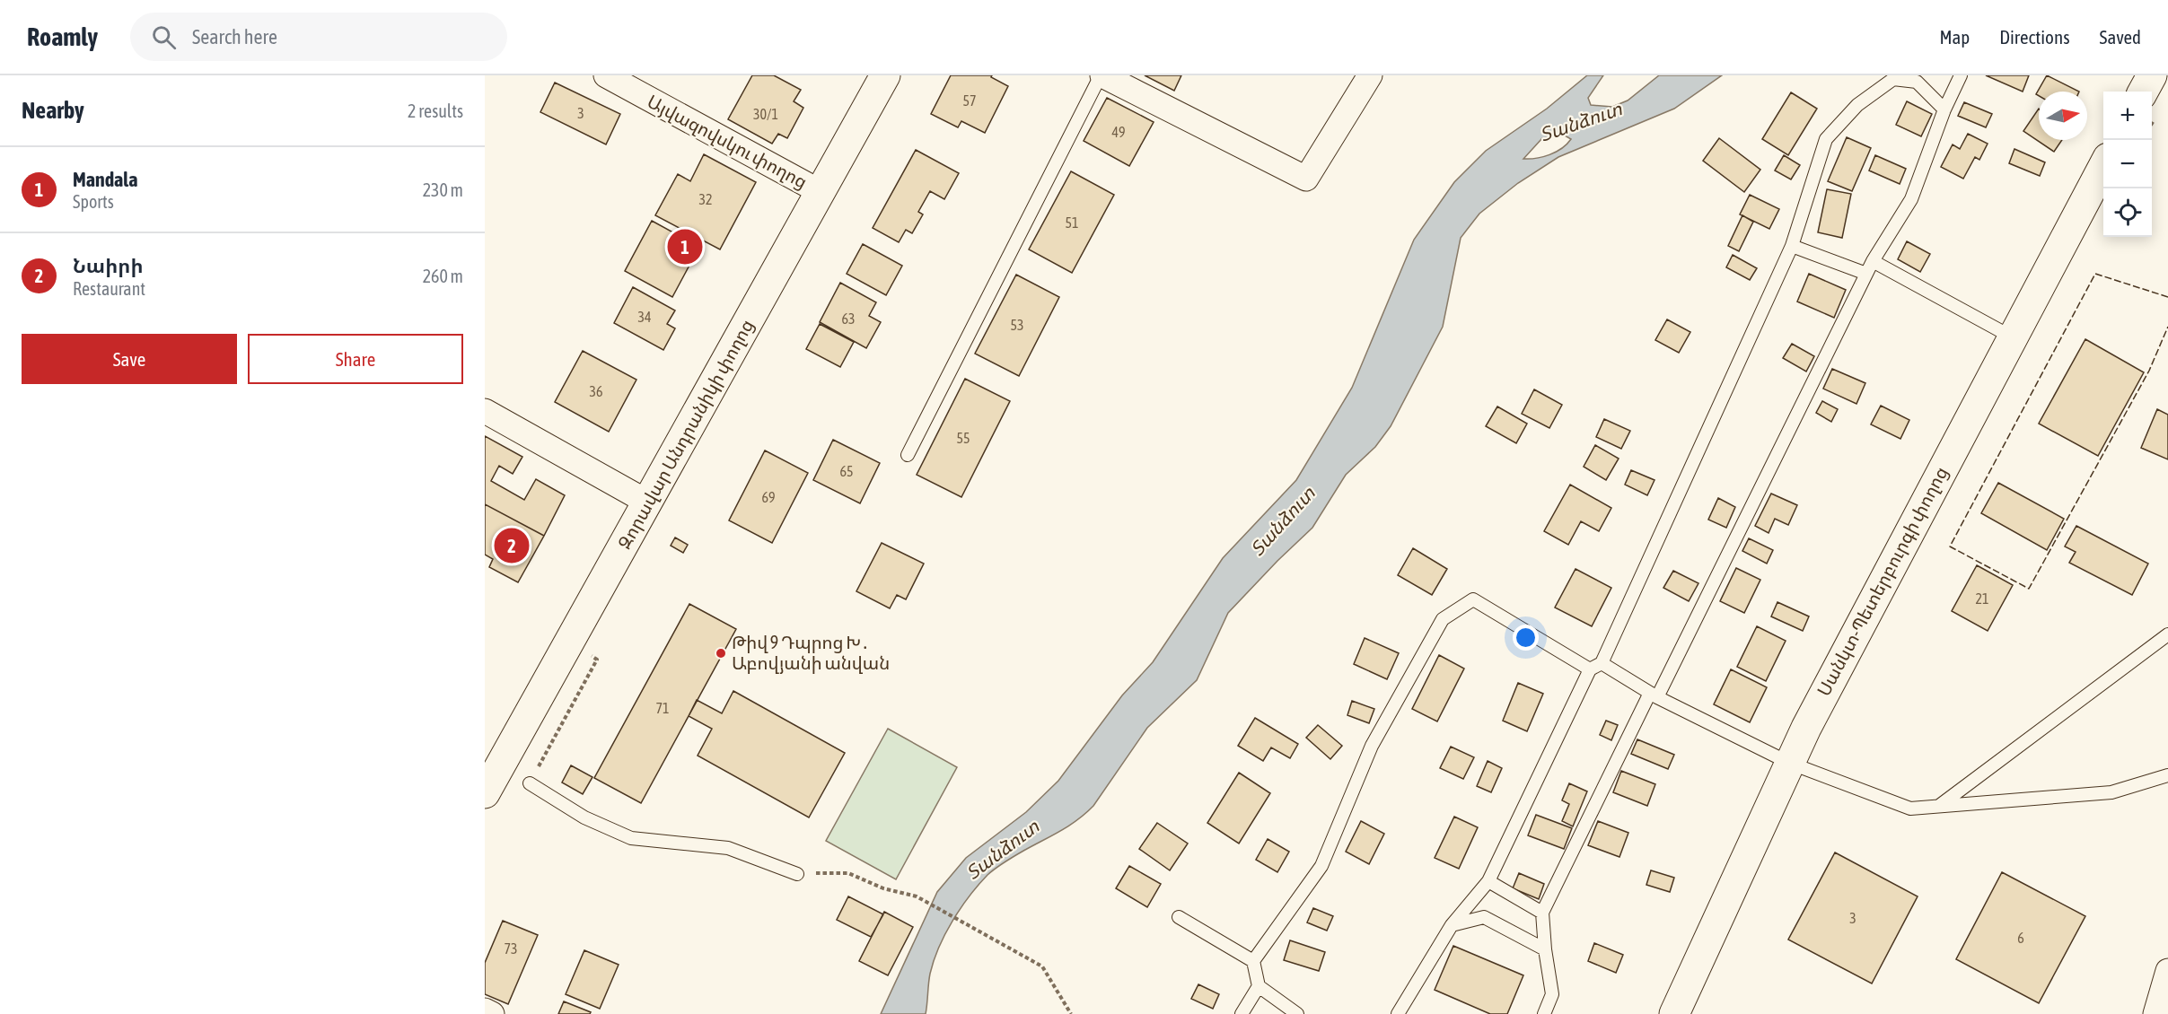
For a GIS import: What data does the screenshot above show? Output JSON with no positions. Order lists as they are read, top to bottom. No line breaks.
{"streets":{"main road":["Զորավար Անդրանիկի փողոց","Սանկտ-Պետերբուրգի փողոց"],"street":["Այվազովսկու փողոց"]},"crossings":[["Այվազովսկու փողոց","Զորավար Անդրանիկի փողոց"]],"water":["Տանձուտ"],"places":["Թիվ 9 Դպրոց Խ․ Աբովյանի անվան"],"house_numbers":["57","3","30/1","49","32","51","34","63","53","36","55","65","69","21","71","3","6","73"],"north":"right","page":{"header":"Roamly","search":"Search here","nav":["Map","Directions","Saved"],"heading":["Nearby","2 results"],"map_buttons":["+","−"],"list":[{"mark":"1","name":"Mandala","note":"Sports","value":"230 m"},{"mark":"2","name":"Նաիրի","note":"Restaurant","value":"260 m"}],"pins":["1","2"],"buttons":["Save","Share"]}}
